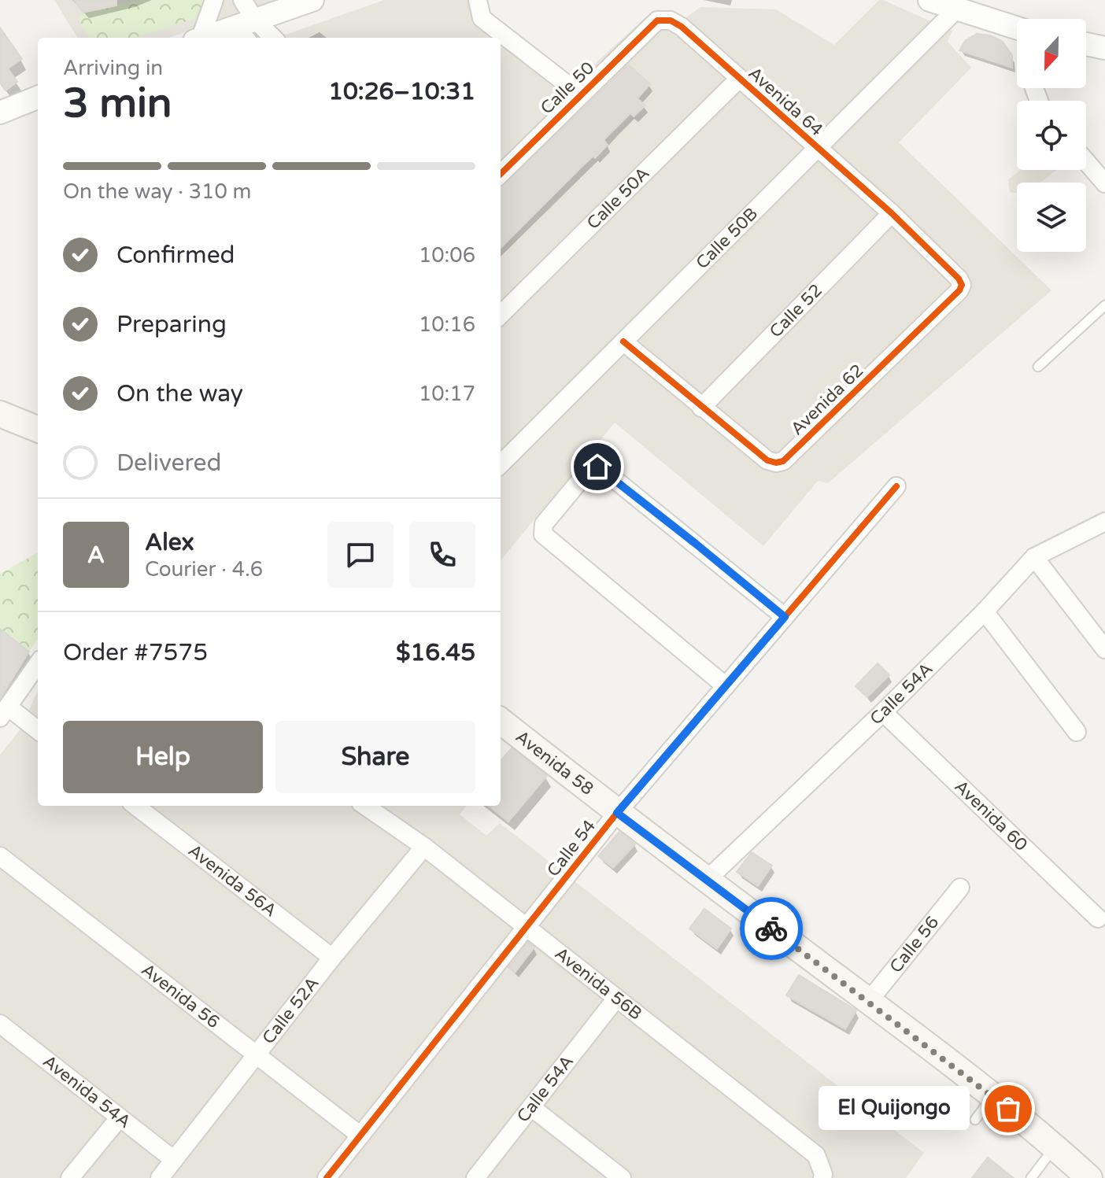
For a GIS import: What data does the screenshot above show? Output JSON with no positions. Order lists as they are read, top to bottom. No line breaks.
{"streets":{"main road":["Avenida 58"],"street":["Calle 50","Avenida 64","Calle 50A","Calle 50B","Calle 52","Avenida 62","Calle 54A","Avenida 60","Calle 54","Avenida 56A","Calle 56","Avenida 56B","Avenida 56","Calle 52A","Avenida 54A"]},"crossings":[["Calle 50","Avenida 64"],["Avenida 64","Calle 50A"],["Avenida 64","Calle 50B"],["Avenida 64","Calle 52"],["Avenida 64","Avenida 62"],["Calle 50B","Avenida 62"],["Calle 52","Avenida 62"],["Calle 54A","Avenida 58"],["Calle 54A","Avenida 60"],["Calle 54A","Avenida 56B"],["Avenida 58","Calle 54"],["Avenida 58","Calle 56"],["Calle 54","Avenida 56B"],["Calle 54","Avenida 56"],["Avenida 56A","Calle 52A"],["Avenida 56B","Calle 52A"],["Avenida 56","Calle 52A"],["Calle 52A","Avenida 54A"]],"places":["El Quijongo"],"north":"bottom","page":{"heading":["3 min","Arriving in","10:26–10:31"],"panel":["Alex","Courier · 4.6","Order #7575","$16.45"],"bar":"On the way · 310 m","list":[["Confirmed","10:06"],["Preparing","10:16"],["On the way","10:17"],"Delivered"],"round":"A","buttons":["Help","Share"],"bubble":"El Quijongo"}}
